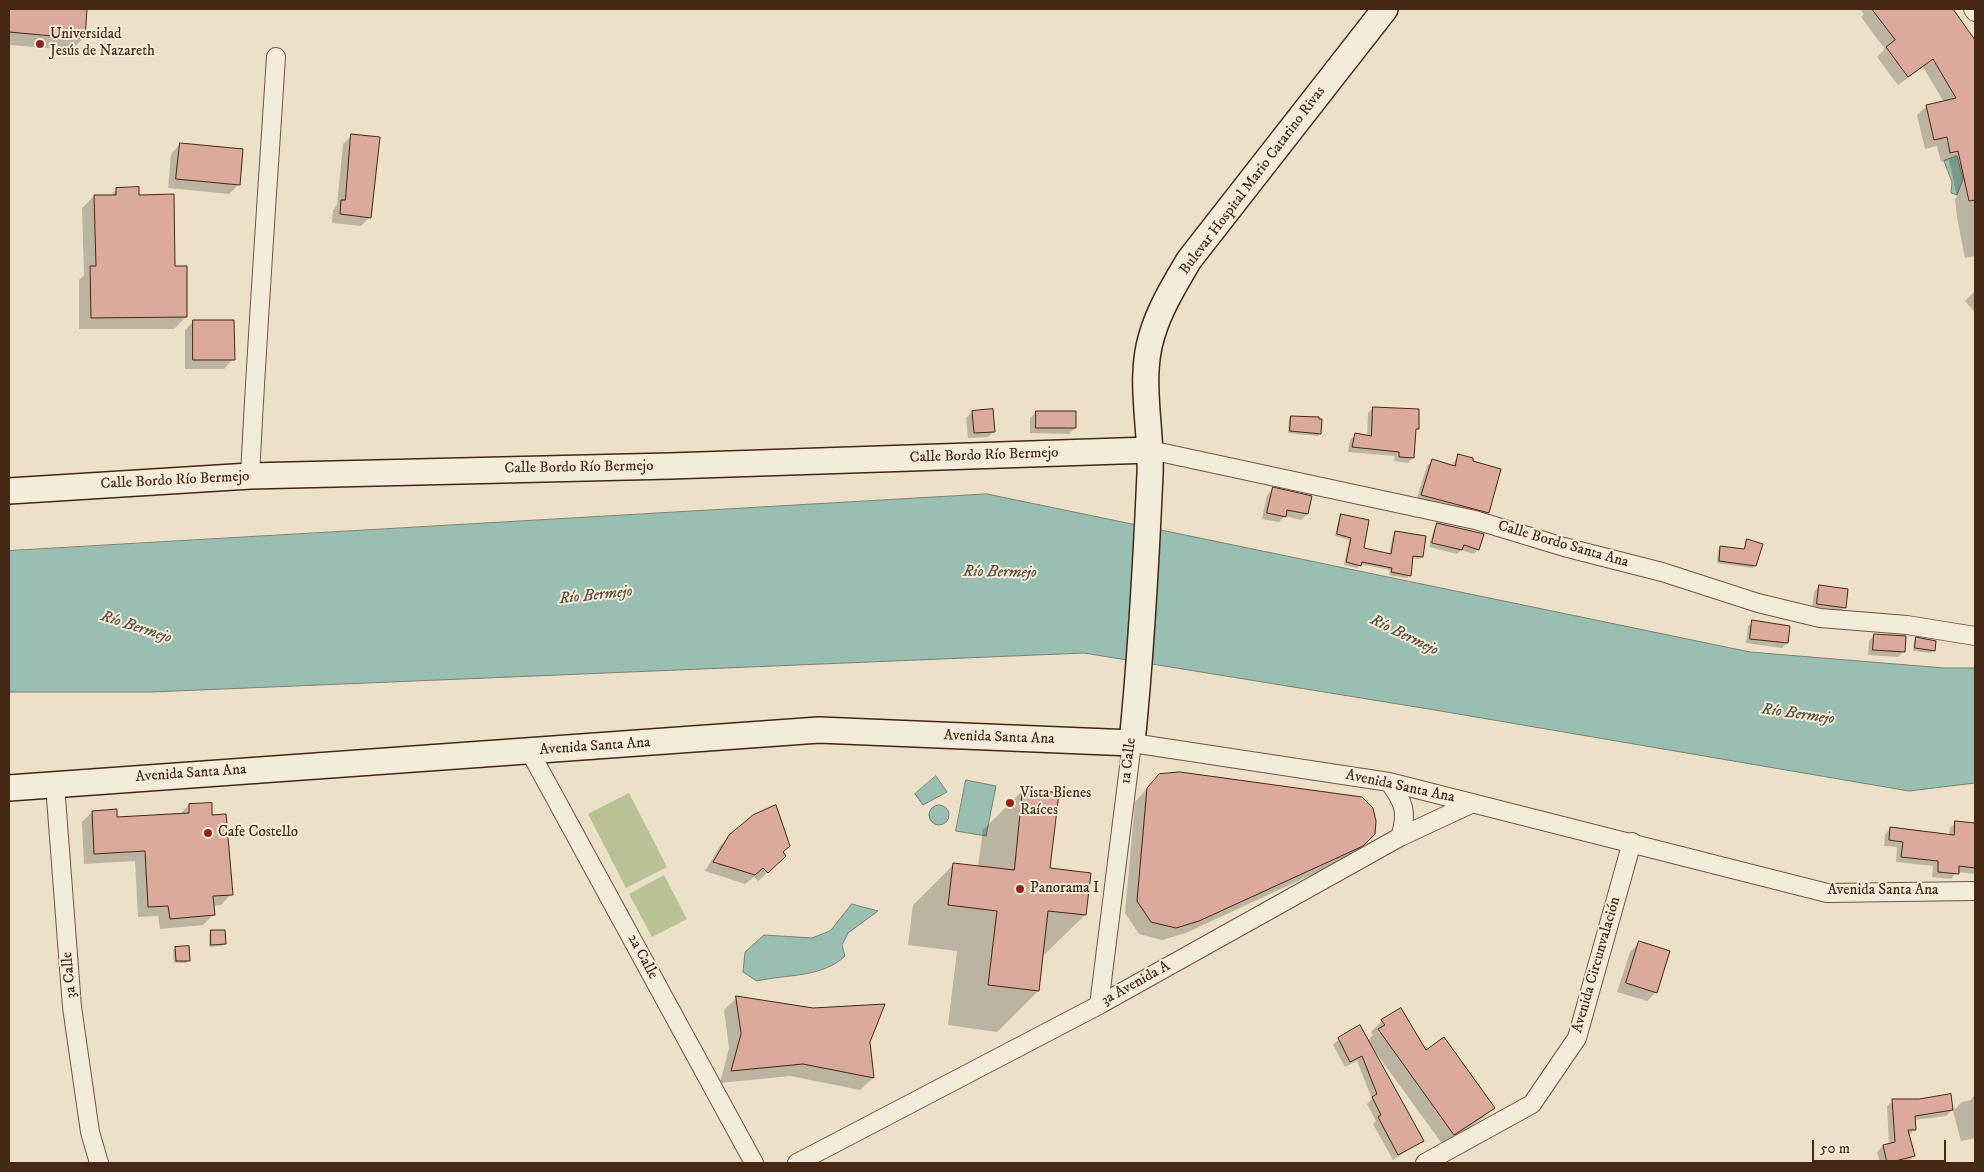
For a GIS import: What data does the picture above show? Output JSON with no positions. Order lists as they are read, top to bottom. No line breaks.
{"streets":{"main road":["Bulevar Hospital Mario Catarino Rivas","Calle Bordo Río Bermejo","Avenida Santa Ana","1a Calle"],"street":["Calle Bordo Santa Ana","2a Calle","Avenida Circunvalación","3a Calle","3a Avenida A"]},"crossings":[["Bulevar Hospital Mario Catarino Rivas","Calle Bordo Río Bermejo"],["Bulevar Hospital Mario Catarino Rivas","Calle Bordo Santa Ana"],["Bulevar Hospital Mario Catarino Rivas","1a Calle"],["Calle Bordo Río Bermejo","Calle Bordo Santa Ana"],["Avenida Santa Ana","1a Calle"],["Avenida Santa Ana","2a Calle"],["Avenida Santa Ana","Avenida Circunvalación"],["Avenida Santa Ana","3a Calle"],["Avenida Santa Ana","3a Avenida A"],["1a Calle","3a Avenida A"]],"water":["Río Bermejo"],"places":["Universidad Jesús de Nazareth","Vista Bienes Raíces","Cafe Costello","Panorama I"],"scale_bar":"50 m"}
